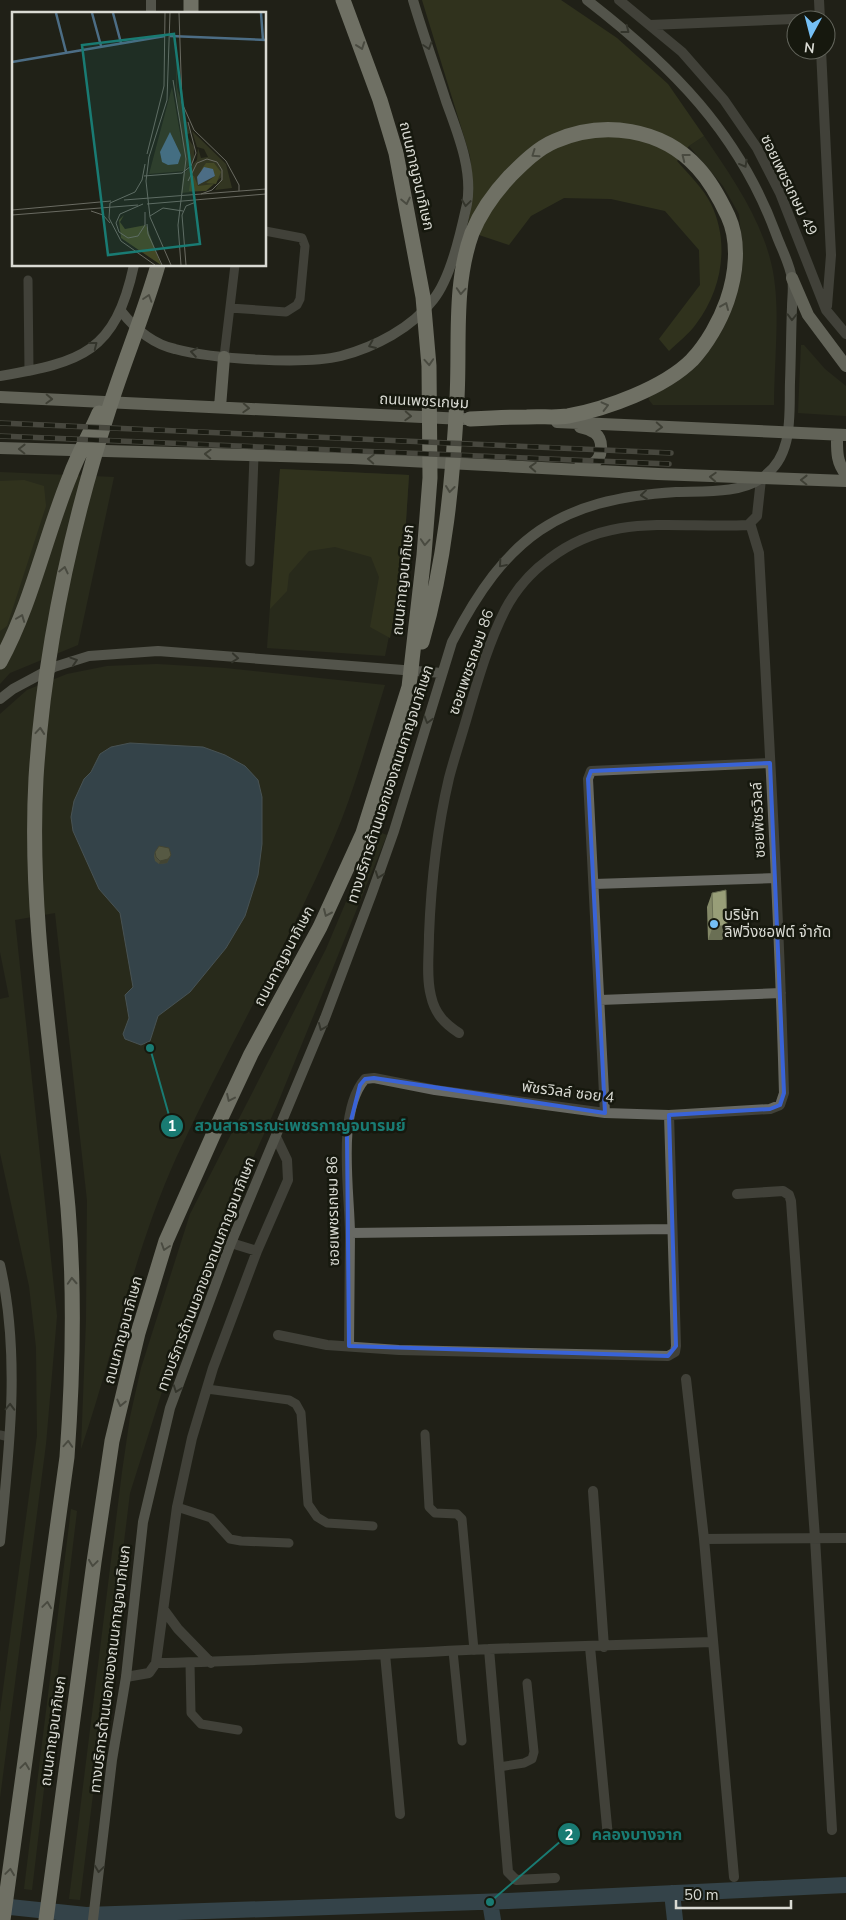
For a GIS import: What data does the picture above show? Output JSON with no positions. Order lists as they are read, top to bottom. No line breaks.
{"streets":{"highway":["ถนนกาญจนาภิเษก"],"main road":["ถนนเพชรเกษม","ทางบริการด้านนอกของถนนกาญจนาภิเษก"],"street":["ซอยเพชรเกษม 49","ซอยเพชรเกษม 86","ซอยพัชรวิลล์","พัชรวิลล์ ซอย 4"]},"crossings":[["ถนนเพชรเกษม","ทางบริการด้านนอกของถนนกาญจนาภิเษก"],["ซอยเพชรเกษม 86","ซอยพัชรวิลล์"],["ซอยเพชรเกษม 86","พัชรวิลล์ ซอย 4"],["ซอยพัชรวิลล์","พัชรวิลล์ ซอย 4"]],"one_way":["ทางบริการด้านนอกของถนนกาญจนาภิเษก"],"places":["บริษัท ลิฟวิ่งซอฟต์ จำกัด","สวนสาธารณะเพชรกาญจนารมย์","คลองบางจาก"],"scale_bar":"50 m","north":"bottom"}
